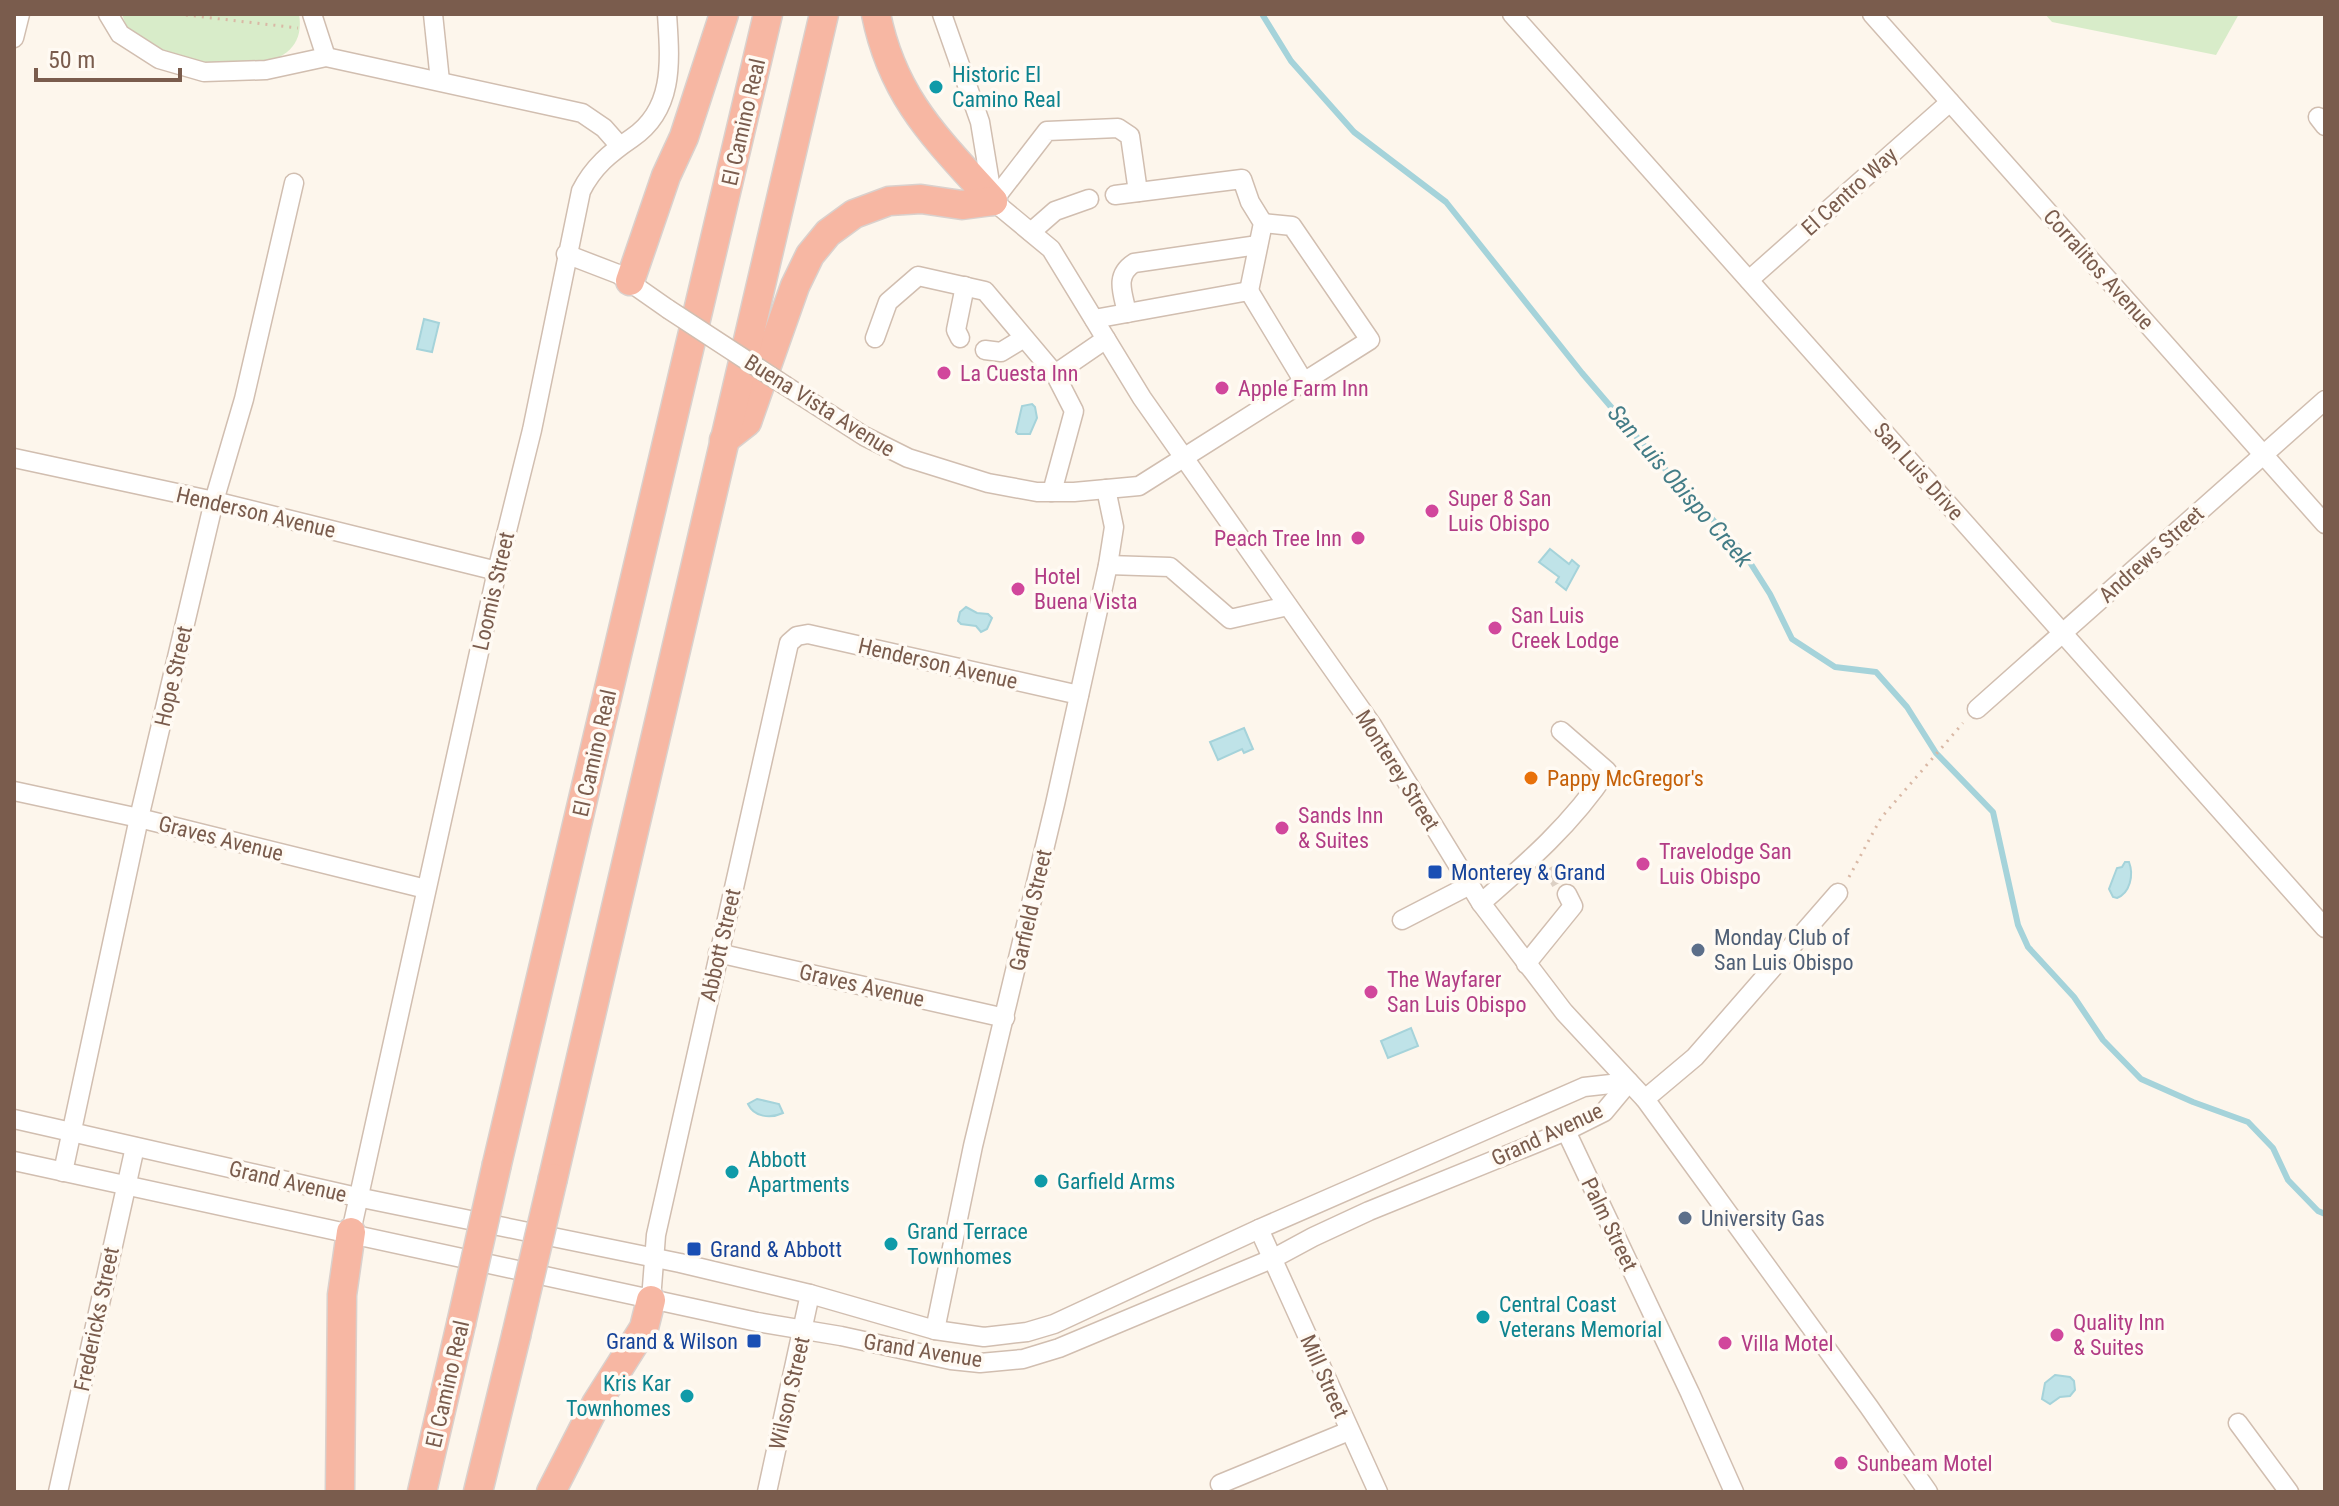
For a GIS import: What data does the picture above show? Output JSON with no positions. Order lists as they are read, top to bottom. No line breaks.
{"streets":{"highway":["El Camino Real"],"street":["El Centro Way","Corralitos Avenue","Buena Vista Avenue","San Luis Drive","Henderson Avenue","Andrews Street","Loomis Street","Hope Street","Monterey Street","Graves Avenue","Garfield Street","Abbott Street","Grand Avenue","Palm Street","Fredericks Street","Mill Street","Wilson Street"]},"crossings":[["El Centro Way","Corralitos Avenue"],["El Centro Way","San Luis Drive"],["Corralitos Avenue","Andrews Street"],["Buena Vista Avenue","Loomis Street"],["Buena Vista Avenue","Monterey Street"],["Buena Vista Avenue","Garfield Street"],["San Luis Drive","Andrews Street"],["Henderson Avenue","Loomis Street"],["Henderson Avenue","Hope Street"],["Henderson Avenue","Garfield Street"],["Henderson Avenue","Abbott Street"],["Loomis Street","Graves Avenue"],["Loomis Street","Grand Avenue"],["Hope Street","Graves Avenue"],["Hope Street","Grand Avenue"],["Monterey Street","Grand Avenue"],["Graves Avenue","Garfield Street"],["Graves Avenue","Abbott Street"],["Garfield Street","Grand Avenue"],["Abbott Street","Grand Avenue"],["Grand Avenue","Palm Street"],["Grand Avenue","Fredericks Street"],["Grand Avenue","Mill Street"],["Grand Avenue","Wilson Street"]],"water":["San Luis Obispo Creek"],"places":{"other":["Historic El Camino Real","La Cuesta Inn","Apple Farm Inn","Super 8 San Luis Obispo","Peach Tree Inn","Hotel Buena Vista","San Luis Creek Lodge","Pappy McGregor's","Sands Inn & Suites","Travelodge San Luis Obispo","Monday Club of San Luis Obispo","The Wayfarer San Luis Obispo","Abbott Apartments","Garfield Arms","University Gas","Grand Terrace Townhomes","Central Coast Veterans Memorial","Quality Inn & Suites","Villa Motel","Kris Kar Townhomes","Sunbeam Motel"],"transit":["Monterey & Grand","Grand & Abbott","Grand & Wilson"]},"scale_bar":"50 m"}
